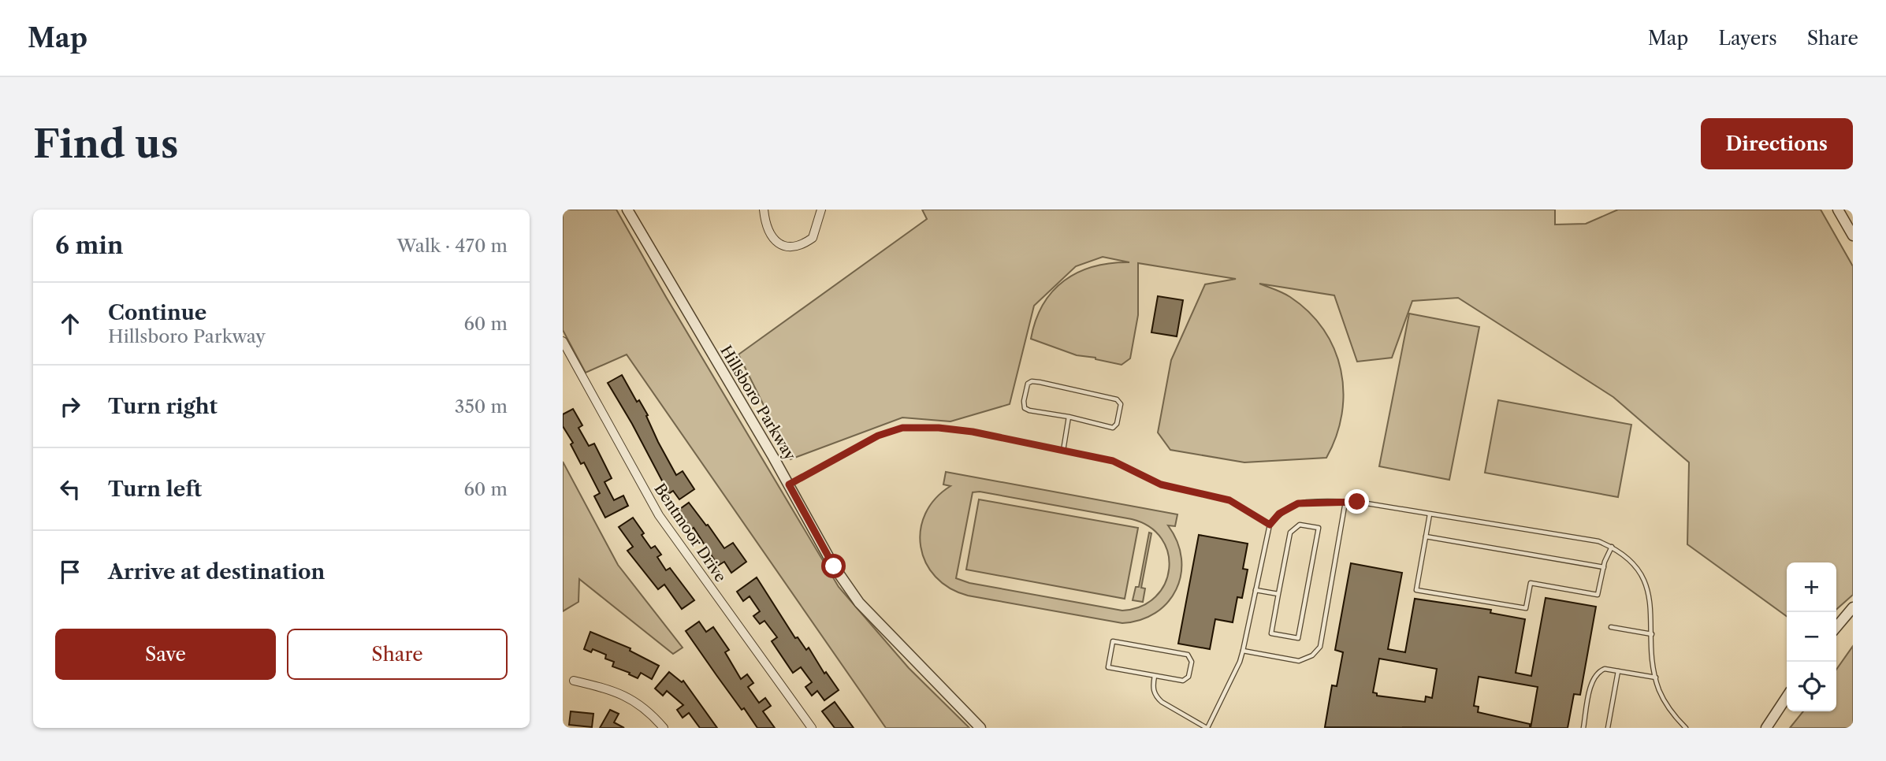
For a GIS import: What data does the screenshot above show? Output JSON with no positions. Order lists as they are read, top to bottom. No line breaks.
{"streets":{"street":["Hillsboro Parkway","Bentmoor Drive"]},"page":{"header":"Map","nav":["Map","Layers","Share"],"buttons":["Directions",["Save","Share"]],"title":"Find us","heading":["6 min","Walk · 470 m"],"list":[["Continue","Hillsboro Parkway","60 m"],["Turn right","350 m"],["Turn left","60 m"],"Arrive at destination"],"map_buttons":["+","−"]}}
